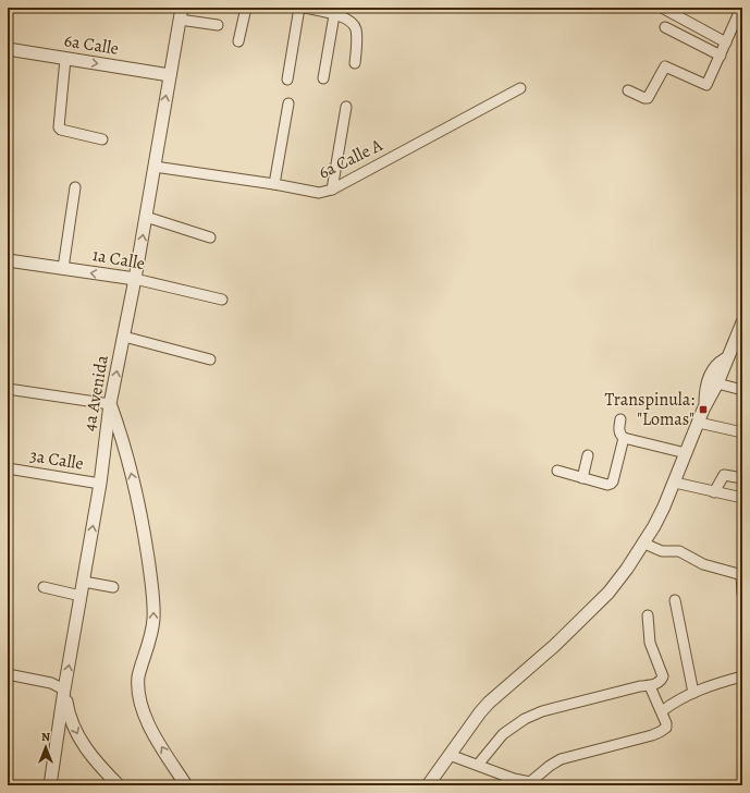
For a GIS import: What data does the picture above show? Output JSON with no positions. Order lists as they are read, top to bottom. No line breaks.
{"streets":{"street":["6a Calle","6a Calle A","1a Calle","4a Avenida","3a Calle"]},"crossings":[["6a Calle","4a Avenida"],["6a Calle A","4a Avenida"],["1a Calle","4a Avenida"],["4a Avenida","3a Calle"]],"one_way":["6a Calle"],"places":{"transit":["Transpinula: \"Lomas\""]},"north":"top"}
